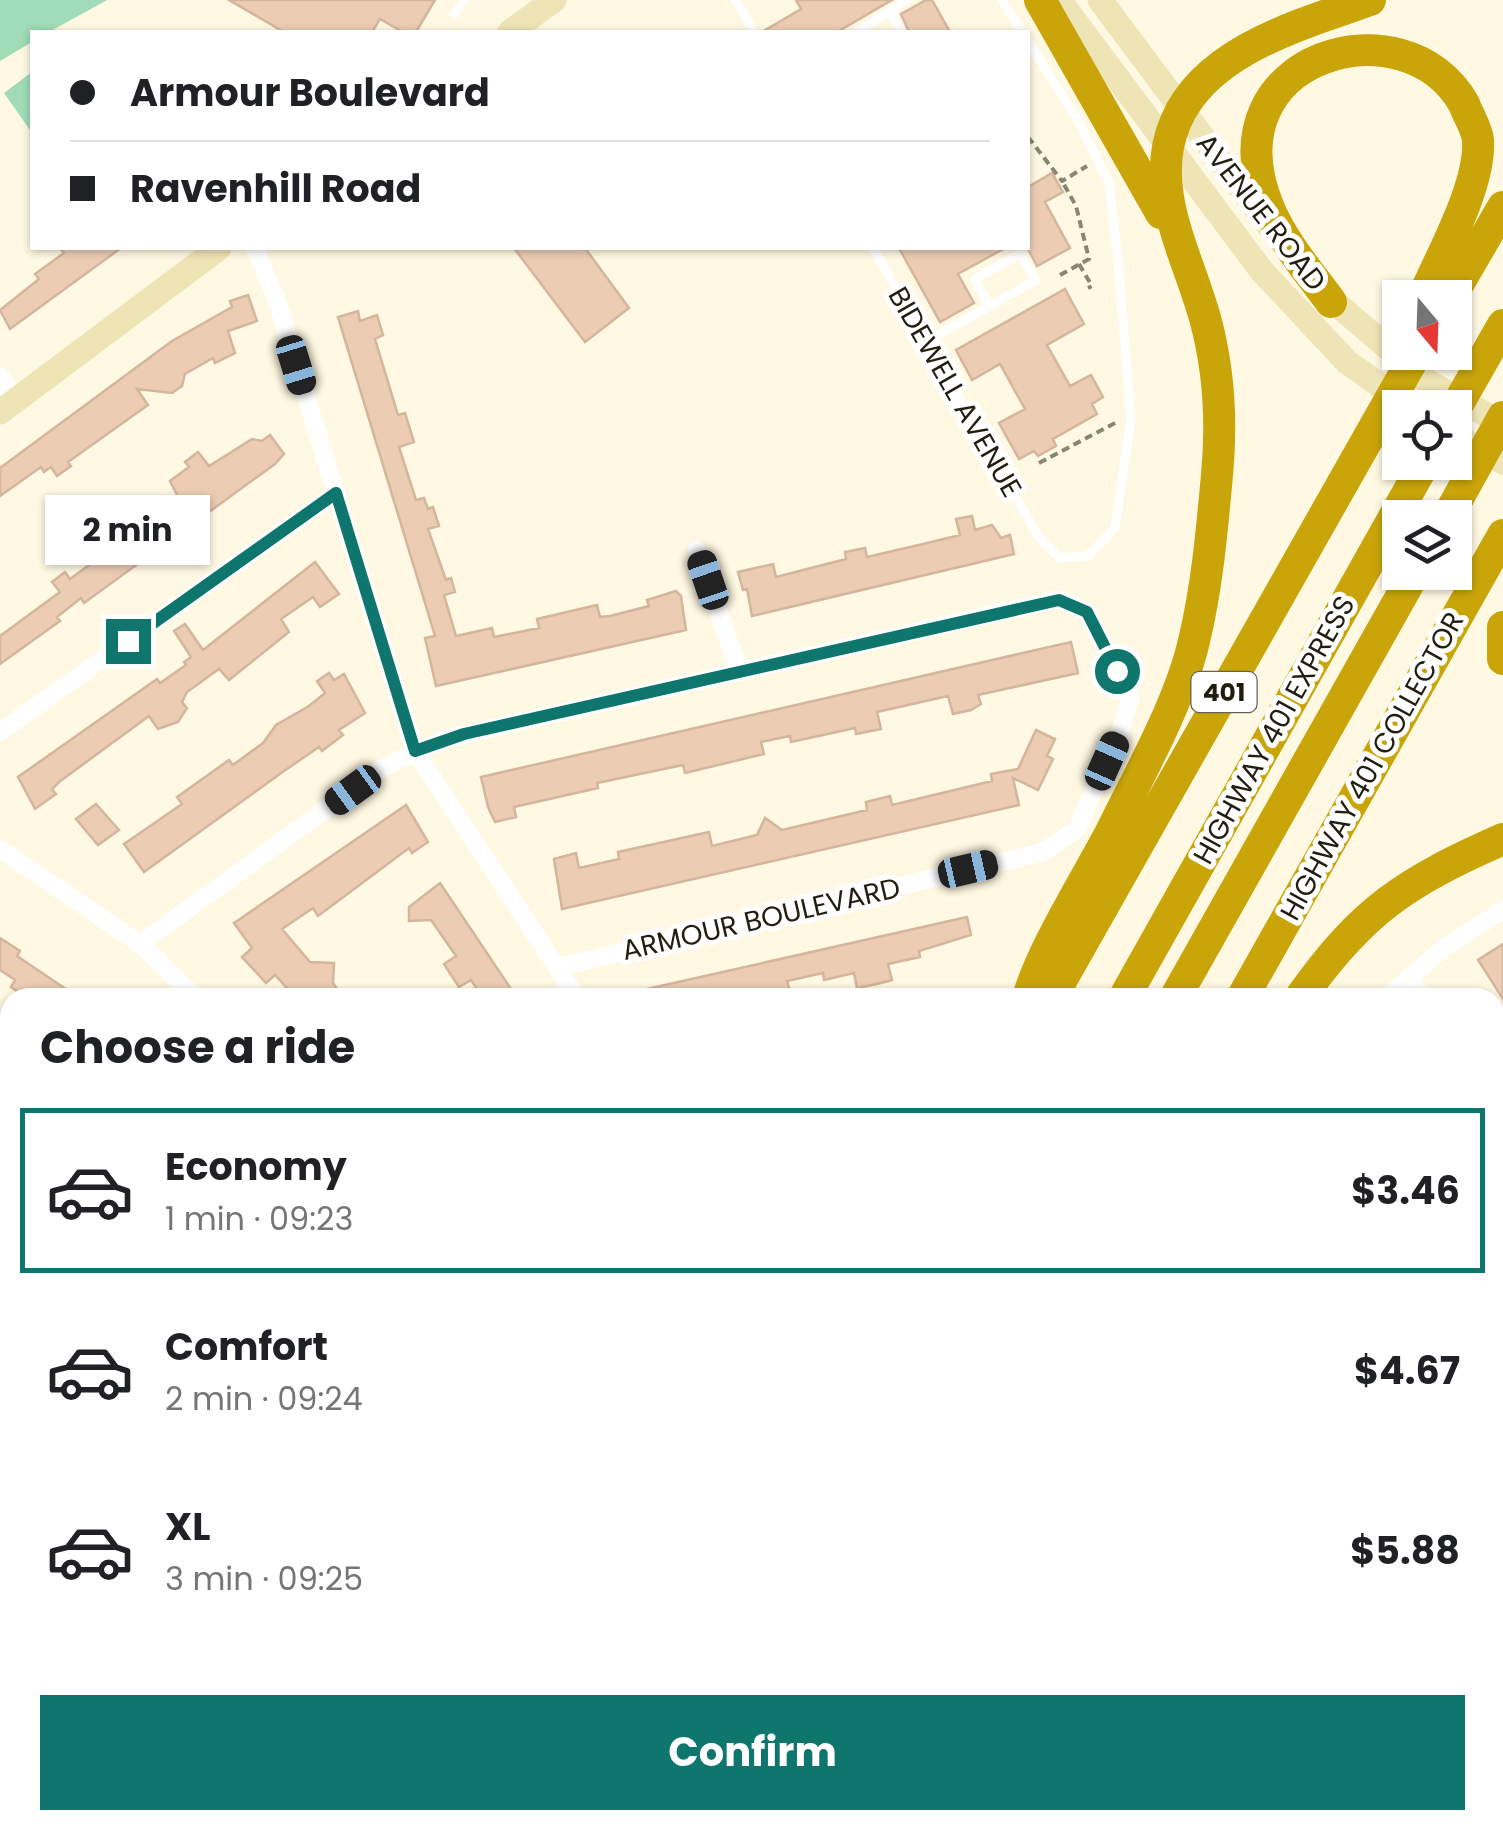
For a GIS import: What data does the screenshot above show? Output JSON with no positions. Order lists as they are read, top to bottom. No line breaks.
{"streets":{"highway":["401","HIGHWAY 401 EXPRESS","HIGHWAY 401 COLLECTOR"],"main road":["AVENUE ROAD"],"street":["ARMOUR BOULEVARD"],"lane":["BIDEWELL AVENUE"]},"north":"bottom","page":{"banner":["Armour Boulevard","Ravenhill Road"],"bubble":"2 min","heading":"Choose a ride","list":[{"name":"Economy","note":"1 min · 09:23","value":"$3.46"},{"name":"Comfort","note":"2 min · 09:24","value":"$4.67"},{"name":"XL","note":"3 min · 09:25","value":"$5.88"}],"buttons":"Confirm"}}
